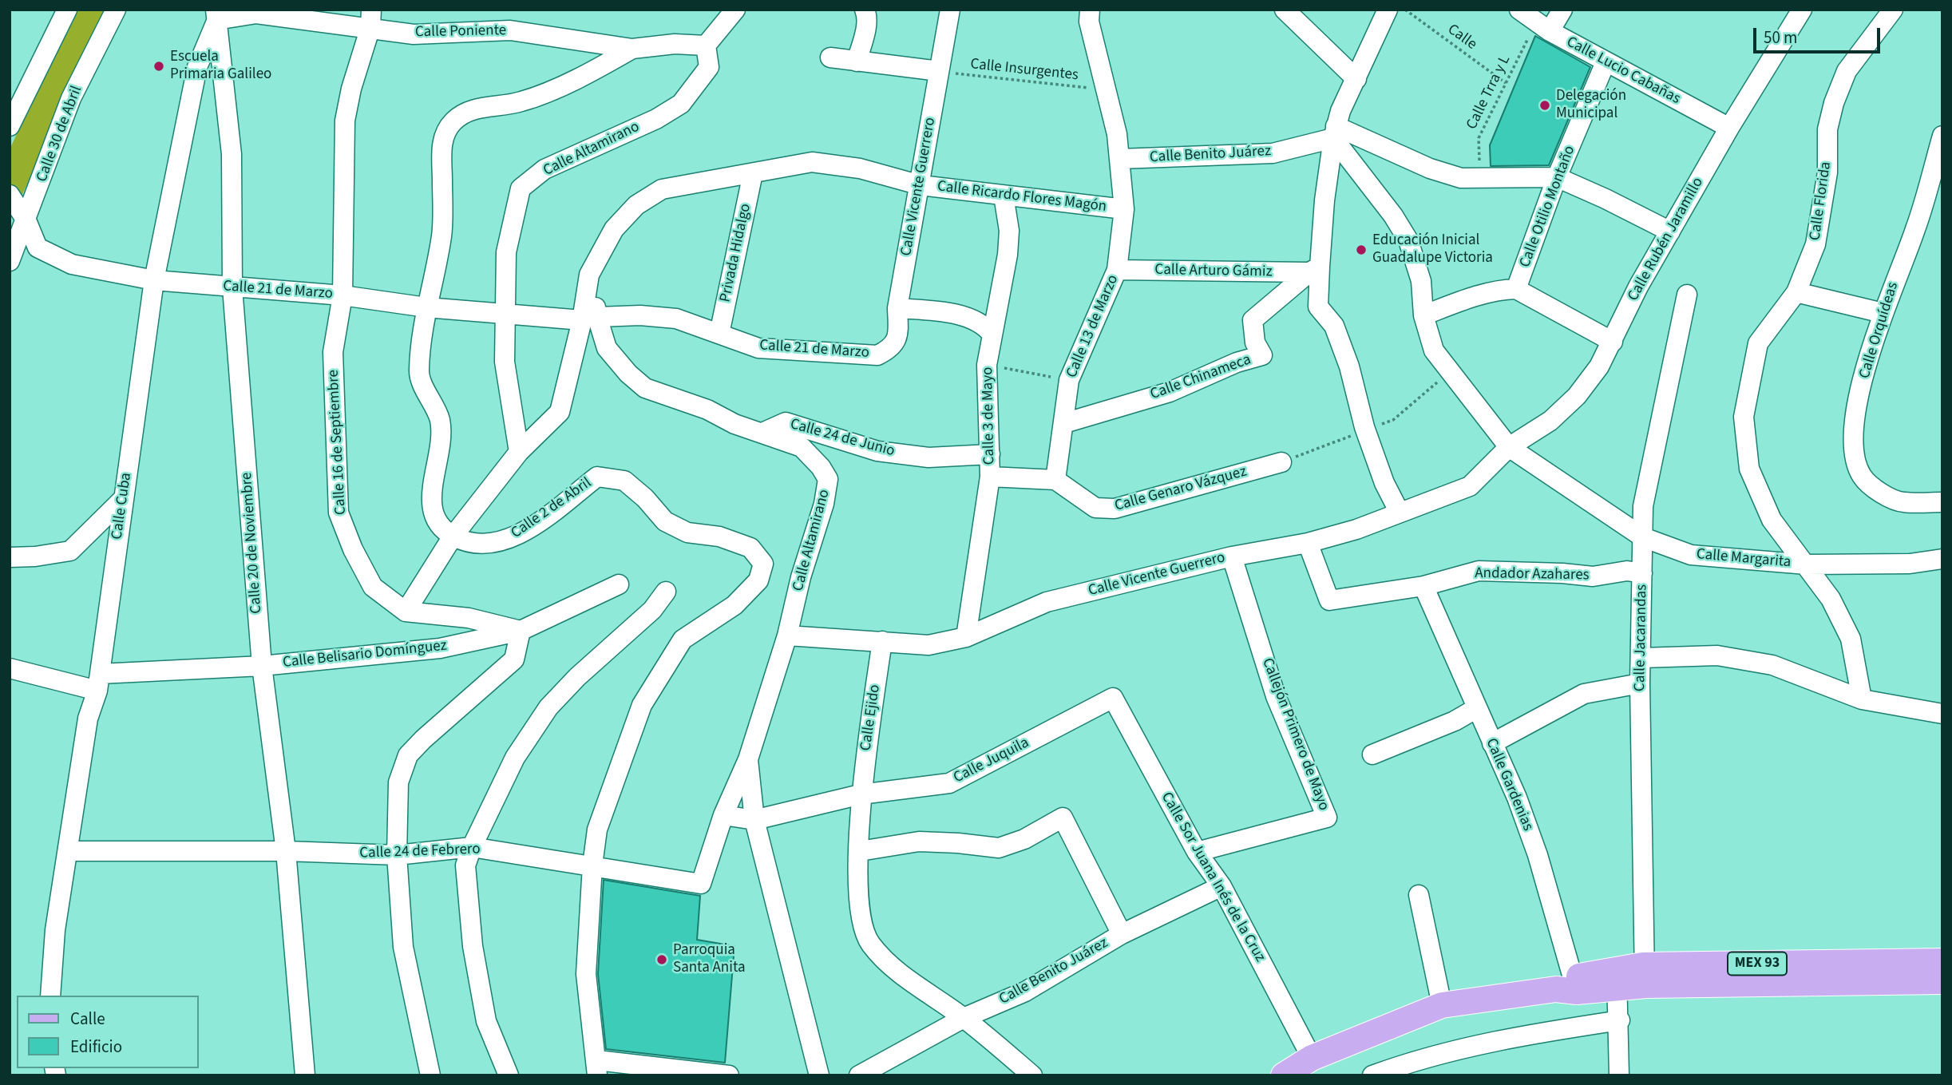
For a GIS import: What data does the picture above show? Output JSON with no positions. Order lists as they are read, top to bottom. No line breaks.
{"streets":{"main road":["MEX 93"],"street":["Calle Poniente","Calle Lucio Cabañas","Calle 30 de Abril","Calle Altamirano","Calle Benito Juárez","Calle Vicente Guerrero","Calle Ricardo Flores Magón","Calle Florida","Calle Otilio Montaño","Calle Rubén Jaramillo","Privada Hidalgo","Calle Arturo Gámiz","Calle 21 de Marzo","Calle 13 de Marzo","Calle Orquídeas","Calle Chinameca","Calle 3 de Mayo","Calle 24 de Junio","Calle 16 de Septiembre","Calle Genaro Vázquez","Calle Cuba","Calle 2 de Abril","Calle 20 de Noviembre","Calle Margarita","Andador Azahares","Calle Jacarandas","Calle Belisario Domínguez","Calle Ejido","Callejón Primero de Mayo","Calle Juquila","Calle Gardenias","Calle 24 de Febrero","Calle Sor Juana Inés de la Cruz"],"path":["Calle","Calle Insurgentes","Calle Trra y L"]},"crossings":[["Calle Poniente","Calle Altamirano"],["Calle Poniente","Calle 16 de Septiembre"],["Calle Poniente","Calle Cuba"],["Calle Poniente","Calle 20 de Noviembre"],["Calle","Calle Trra y L"],["Calle Insurgentes","Calle Vicente Guerrero"],["Calle Insurgentes","Calle 13 de Marzo"],["Calle Lucio Cabañas","Calle Trra y L"],["Calle Lucio Cabañas","Calle Otilio Montaño"],["Calle Lucio Cabañas","Calle Rubén Jaramillo"],["Calle 30 de Abril","Calle 21 de Marzo"],["Calle Altamirano","Calle Vicente Guerrero"],["Calle Altamirano","Calle Ricardo Flores Magón"],["Calle Altamirano","Calle 21 de Marzo"],["Calle Altamirano","Calle 24 de Junio"],["Calle Altamirano","Calle 24 de Febrero"],["Calle Benito Juárez","Calle 13 de Marzo"],["Calle Benito Juárez","Calle Ejido"],["Calle Benito Juárez","Calle Sor Juana Inés de la Cruz"],["Calle Vicente Guerrero","Calle Ricardo Flores Magón"],["Calle Vicente Guerrero","Calle Rubén Jaramillo"],["Calle Vicente Guerrero","Calle 21 de Marzo"],["Calle Vicente Guerrero","Calle 3 de Mayo"],["Calle Vicente Guerrero","Calle Margarita"],["Calle Vicente Guerrero","Andador Azahares"],["Calle Vicente Guerrero","Calle Ejido"],["Calle Vicente Guerrero","Callejón Primero de Mayo"],["Calle Ricardo Flores Magón","Privada Hidalgo"],["Calle Ricardo Flores Magón","Calle 21 de Marzo"],["Calle Ricardo Flores Magón","Calle 13 de Marzo"],["Calle Ricardo Flores Magón","Calle 3 de Mayo"],["Calle Florida","Calle Margarita"],["Calle Rubén Jaramillo","Calle Margarita"],["Privada Hidalgo","Calle 21 de Marzo"],["Calle Arturo Gámiz","Calle 13 de Marzo"],["Calle Arturo Gámiz","Calle Chinameca"],["Calle 21 de Marzo","Calle 16 de Septiembre"],["Calle 21 de Marzo","Calle Cuba"],["Calle 21 de Marzo","Calle 20 de Noviembre"],["Calle 13 de Marzo","Calle Chinameca"],["Calle 13 de Marzo","Calle Genaro Vázquez"],["Calle 3 de Mayo","Calle 24 de Junio"],["Calle Cuba","Calle 20 de Noviembre"],["Calle Cuba","Calle Belisario Domínguez"],["Calle Cuba","Calle 24 de Febrero"],["Calle 2 de Abril","Calle 24 de Febrero"],["Calle 20 de Noviembre","Calle Belisario Domínguez"],["Calle 20 de Noviembre","Calle 24 de Febrero"],["Calle Margarita","Calle Jacarandas"],["Andador Azahares","Calle Jacarandas"],["Andador Azahares","Calle Gardenias"],["Calle Jacarandas","MEX 93"],["Calle Ejido","Calle Juquila"],["Callejón Primero de Mayo","Calle Sor Juana Inés de la Cruz"],["Calle Juquila","Calle Sor Juana Inés de la Cruz"],["Calle Gardenias","MEX 93"],["Calle Sor Juana Inés de la Cruz","MEX 93"]],"places":["Escuela Primaria Galileo","Delegación Municipal","Educación Inicial Guadalupe Victoria","Parroquia Santa Anita"],"legend":["Calle","Edificio"],"scale_bar":"50 m"}
